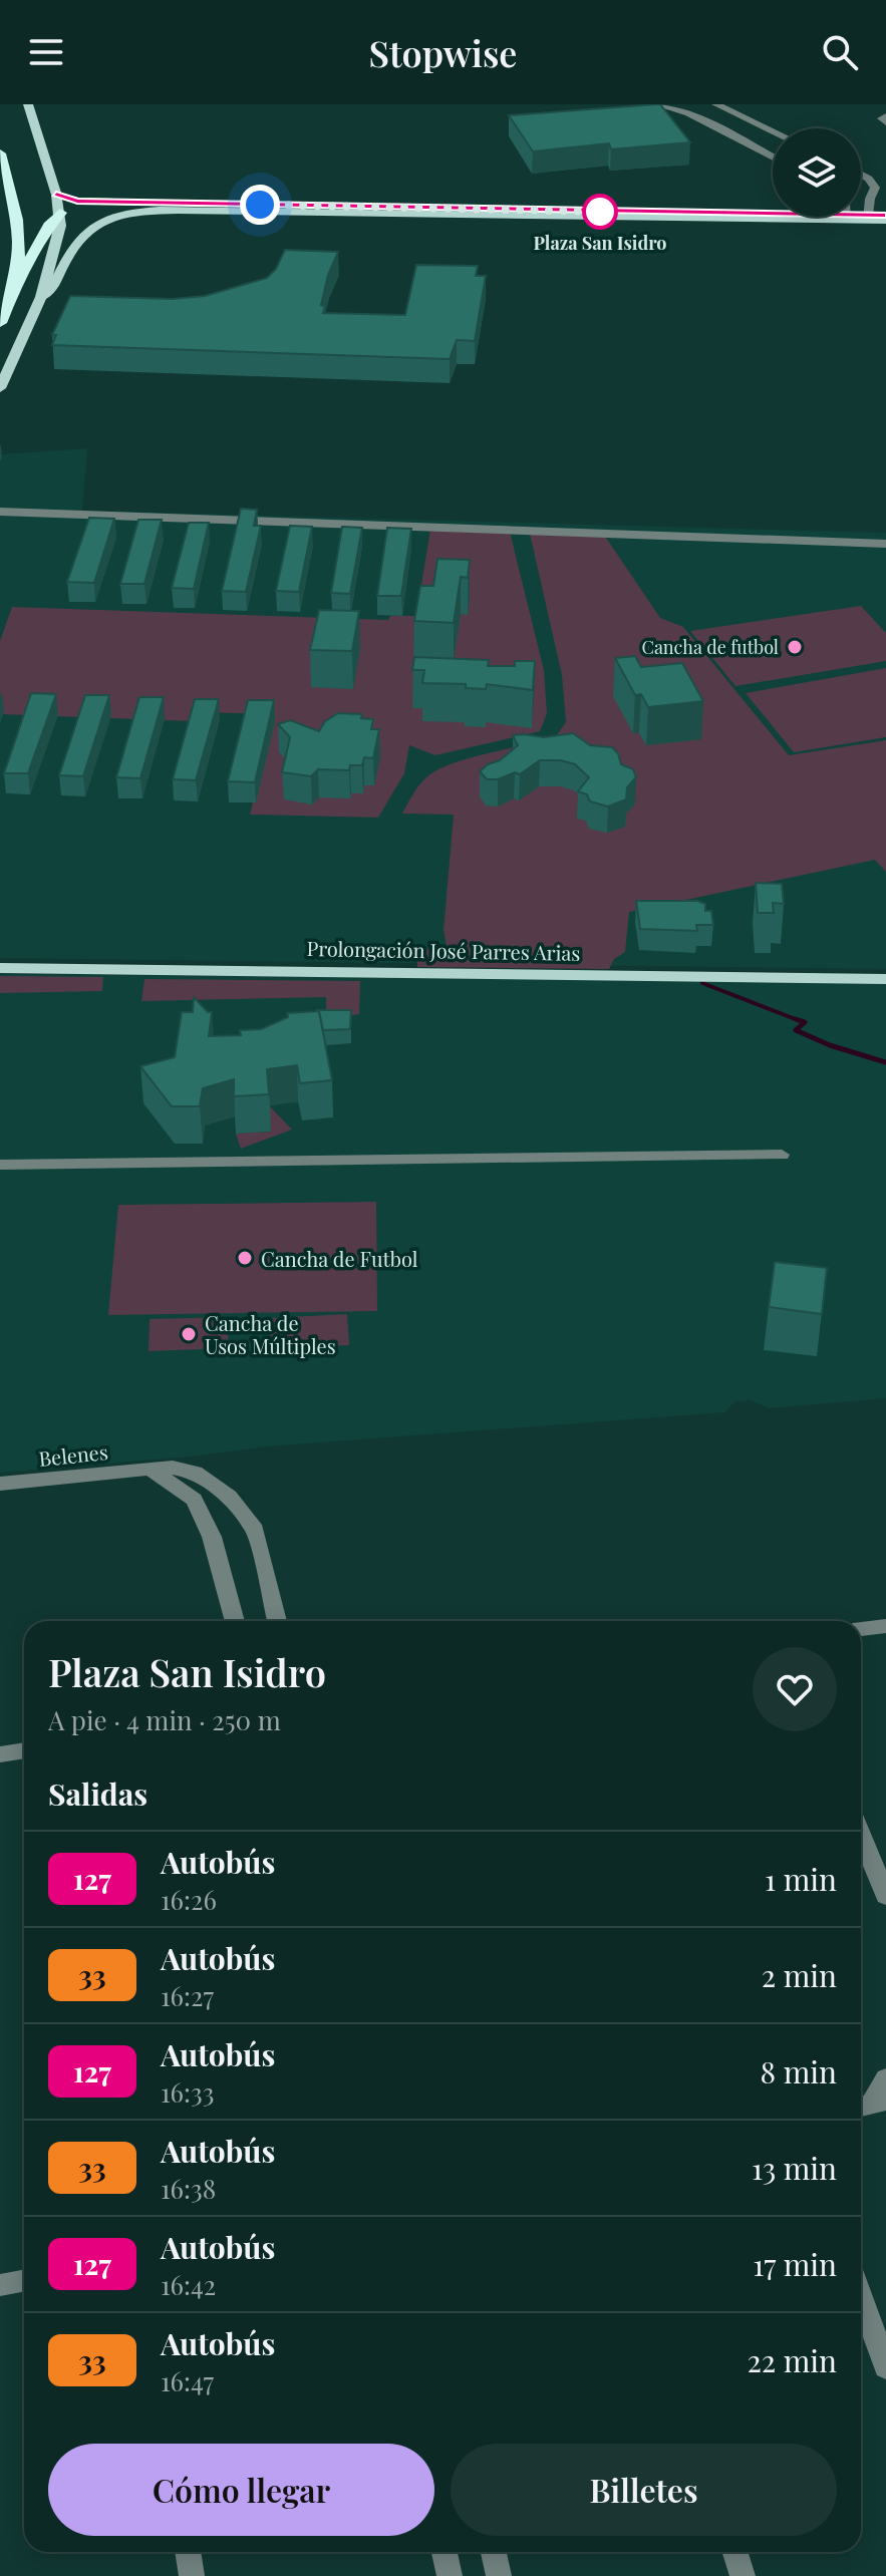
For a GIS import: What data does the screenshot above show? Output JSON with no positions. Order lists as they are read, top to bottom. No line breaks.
{"streets":{"main road":["Prolongación José Parres Arias"],"street":["Belenes"]},"places":["Plaza San Isidro","Cancha de futbol","Cancha de Futbol","Cancha de Usos Múltiples"],"lines":["bus line 127"],"page":{"header":"Stopwise","heading":[["Plaza San Isidro","A pie · 4 min · 250 m"],"Salidas"],"list":[{"mark":"127","name":"Autobús","note":"16:26","value":"1 min"},{"mark":"33","name":"Autobús","note":"16:27","value":"2 min"},{"mark":"127","name":"Autobús","note":"16:33","value":"8 min"},{"mark":"33","name":"Autobús","note":"16:38","value":"13 min"},{"mark":"127","name":"Autobús","note":"16:42","value":"17 min"},{"mark":"33","name":"Autobús","note":"16:47","value":"22 min"}],"buttons":["Cómo llegar","Billetes"]}}
